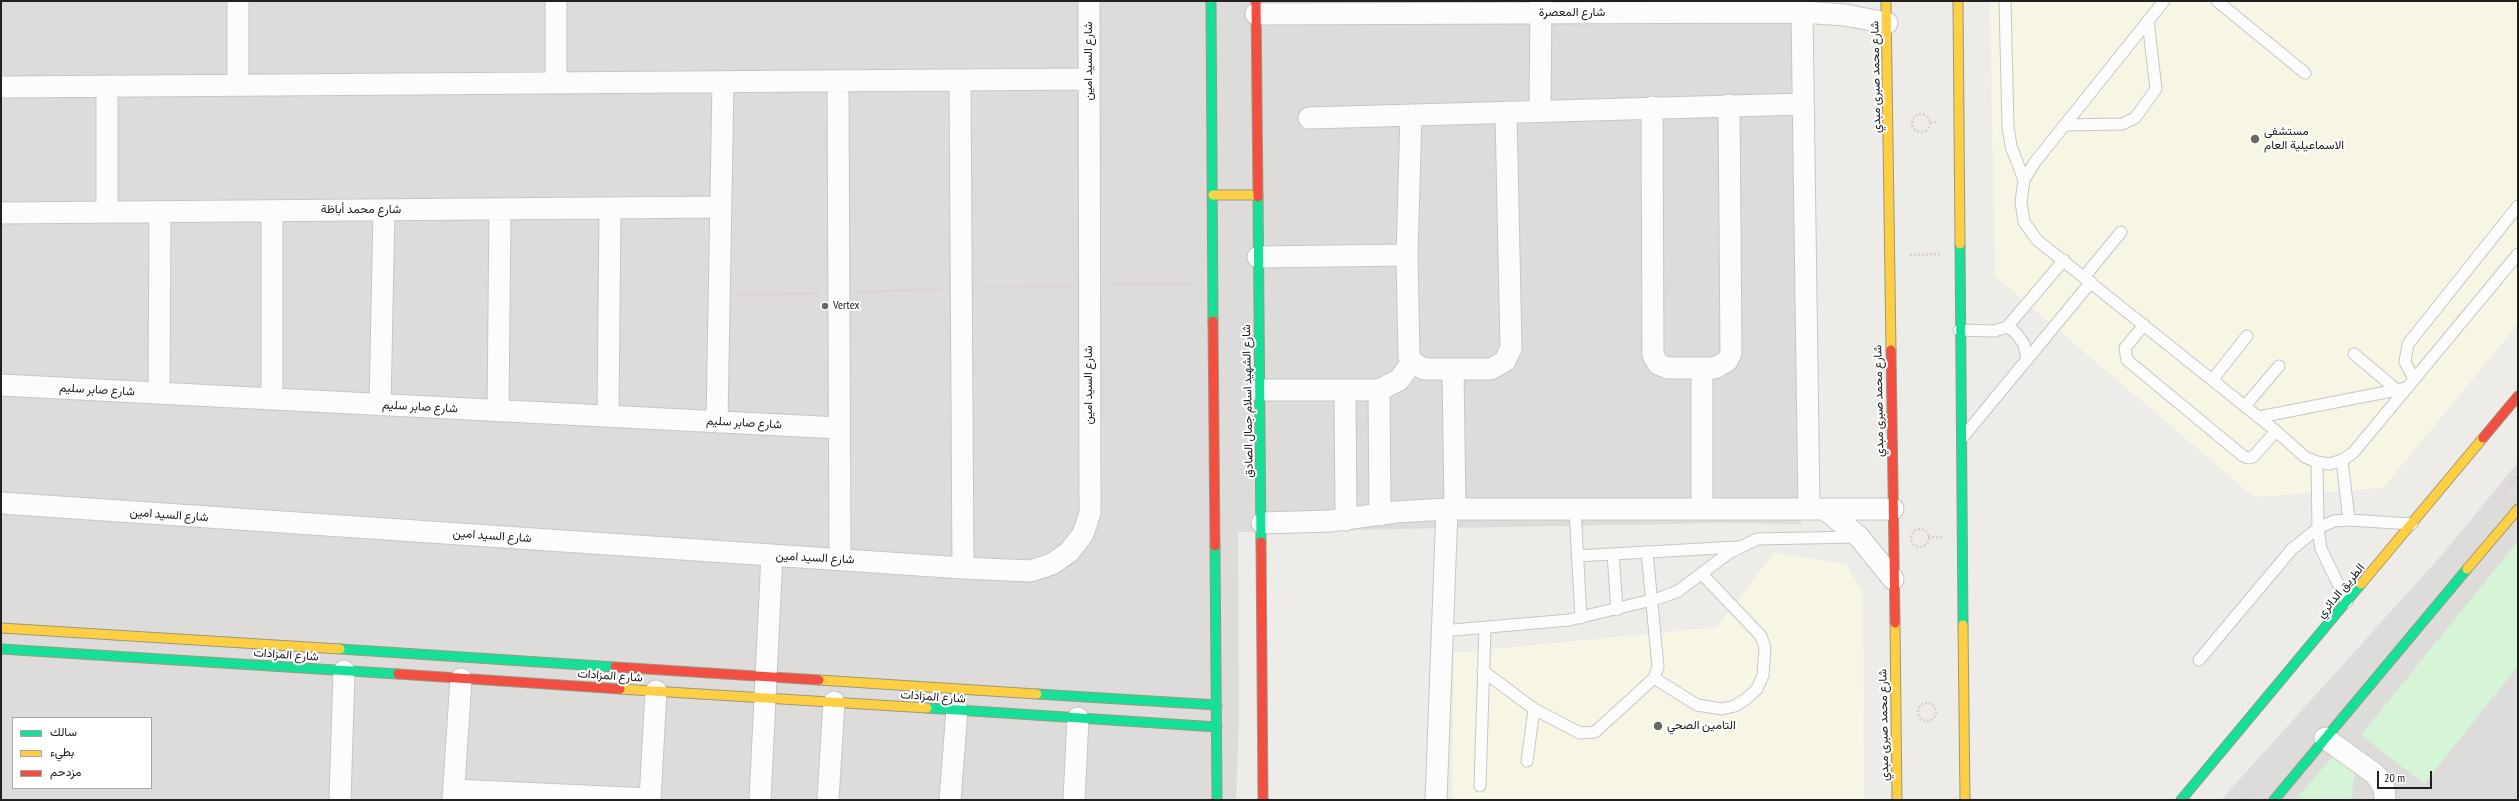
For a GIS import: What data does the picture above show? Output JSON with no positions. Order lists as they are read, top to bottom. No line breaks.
{"streets":{"street":["شارع المعصرة","شارع السيد امين","شارع محمد صبرى مبدي","شارع محمد أباظة","شارع صابر سليم","شارع الشهيد اسلام جمال الصادق","الطريق الدائري","شارع المزادات"]},"crossings":[["شارع المعصرة","شارع محمد صبرى مبدي"],["شارع المعصرة","شارع الشهيد اسلام جمال الصادق"]],"places":["مستشفى الاسماعيلية العام","Vertex","التامين الصحي"],"legend":["سالك","بطيء","مزدحم"],"scale_bar":"20 m"}
